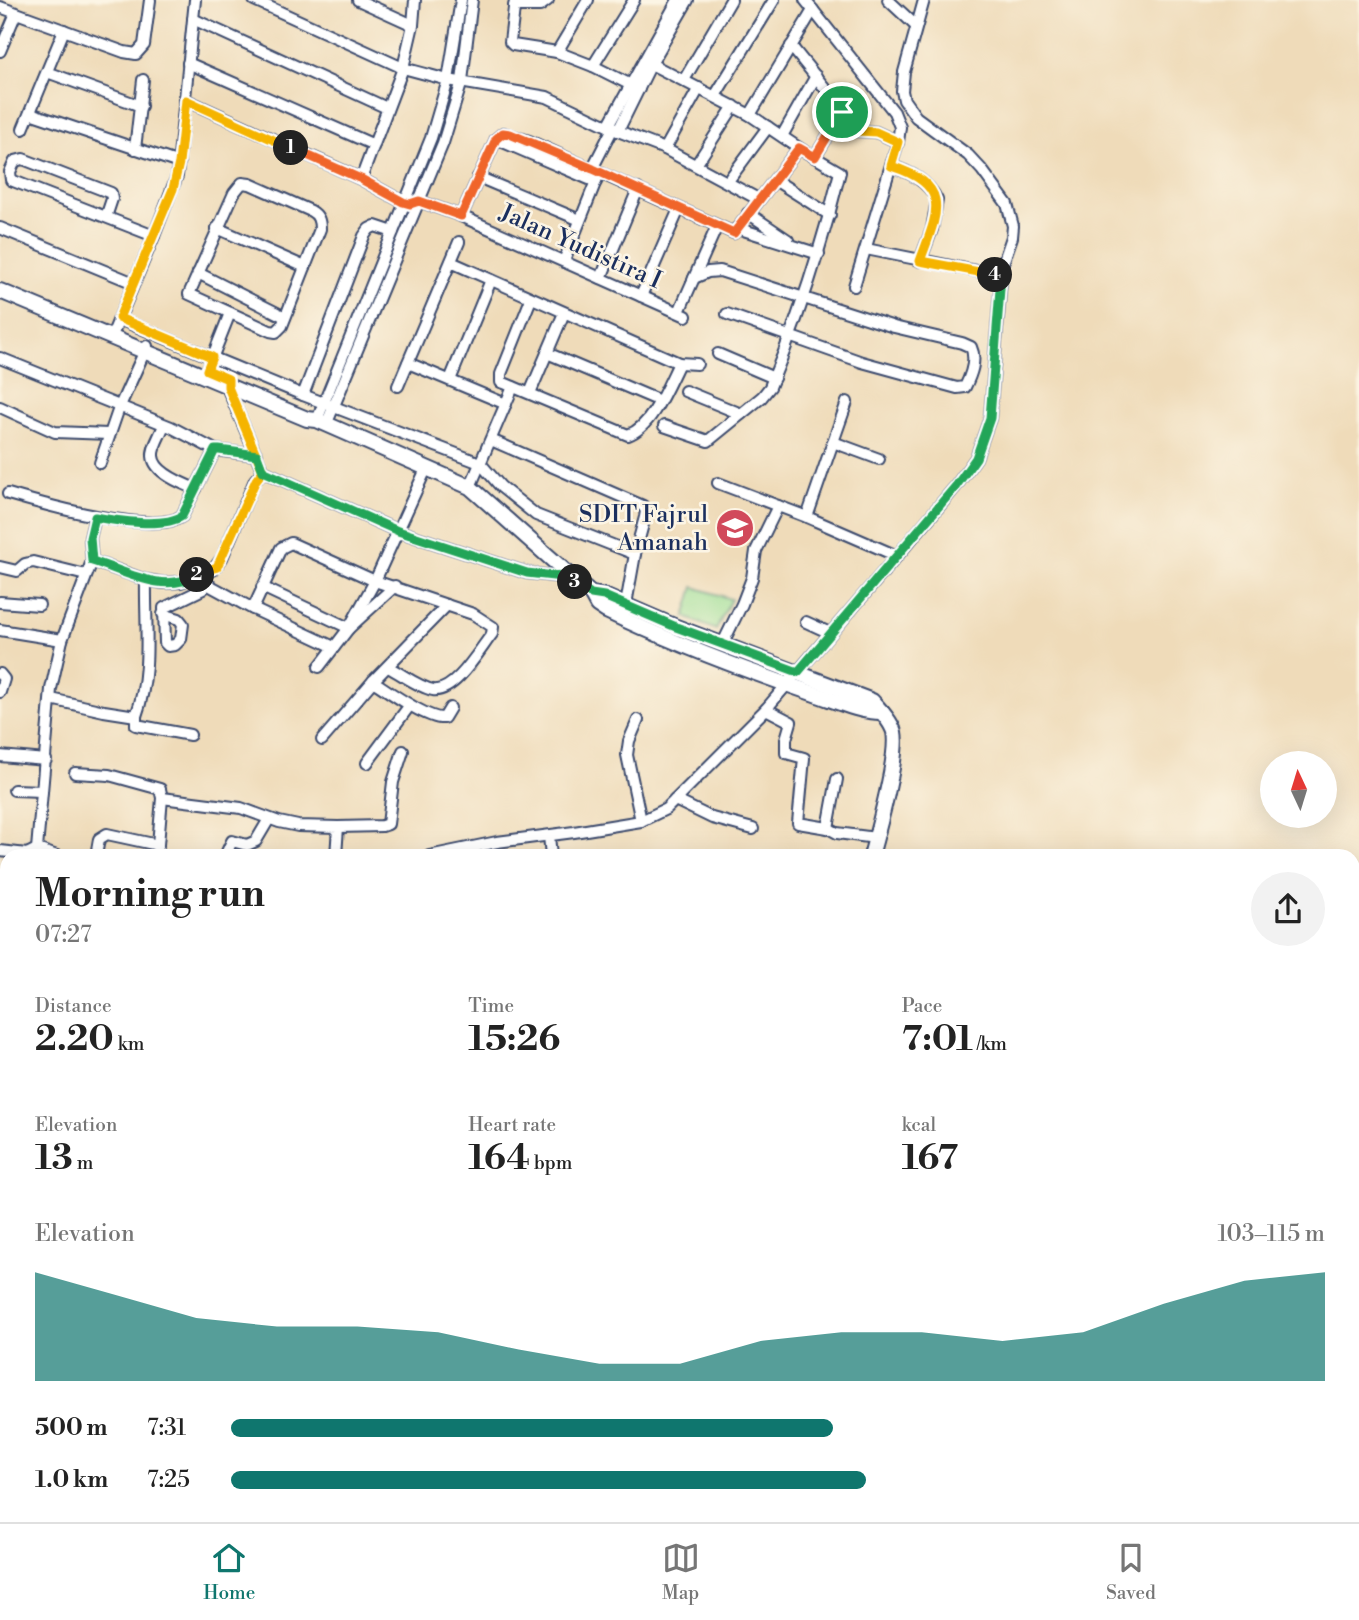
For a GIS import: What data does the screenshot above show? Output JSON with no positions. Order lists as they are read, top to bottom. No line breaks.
{"streets":{"street":["Jalan Yudistira I"]},"places":{"school or university":["SDIT Fajrul Amanah"]},"north":"top","page":{"pins":["1","4","2","3"],"heading":["Morning run","07:27"],"stats":[["Distance","2.20 km"],["Time","15:26"],["Pace","7:01 /km"],["Elevation","13 m"],["Heart rate","164 bpm"],["kcal","167"]],"chart":["Elevation","103–115 m"],"list":[{"name":"500 m","note":"7:31"},{"name":"1.0 km","note":"7:25"}],"tabs":["Home","Map","Saved"]}}
